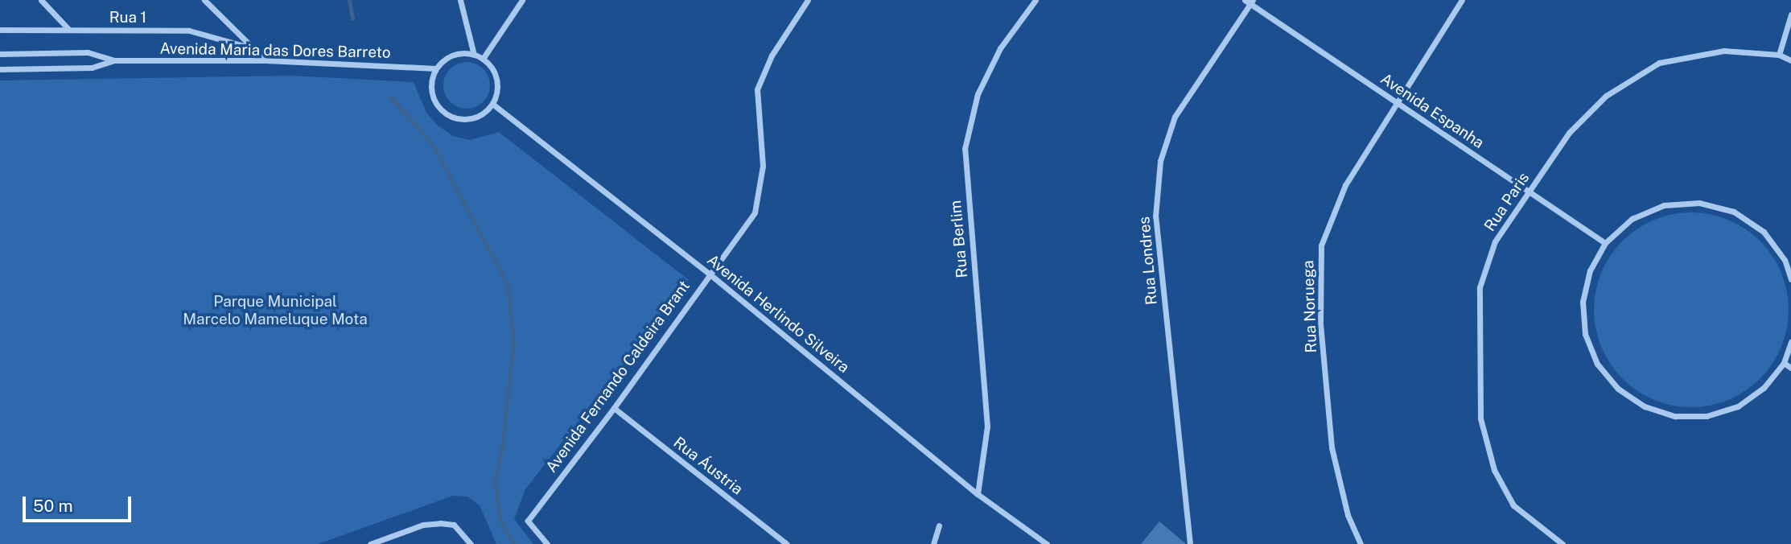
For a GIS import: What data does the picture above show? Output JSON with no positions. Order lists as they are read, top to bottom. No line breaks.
{"streets":{"street":["Rua 1","Avenida Maria das Dores Barreto","Avenida Espanha","Rua Paris","Rua Berlim","Rua Londres","Rua Noruega","Avenida Herlindo Silveira","Avenida Fernando Caldeira Brant","Rua Áustria"]},"crossings":[["Avenida Maria das Dores Barreto","Avenida Herlindo Silveira"],["Avenida Espanha","Rua Paris"],["Avenida Espanha","Rua Londres"],["Avenida Espanha","Rua Noruega"],["Rua Berlim","Avenida Herlindo Silveira"],["Avenida Herlindo Silveira","Avenida Fernando Caldeira Brant"],["Avenida Fernando Caldeira Brant","Rua Áustria"]],"parks":["Parque Municipal Marcelo Mameluque Mota"],"scale_bar":"50 m"}
